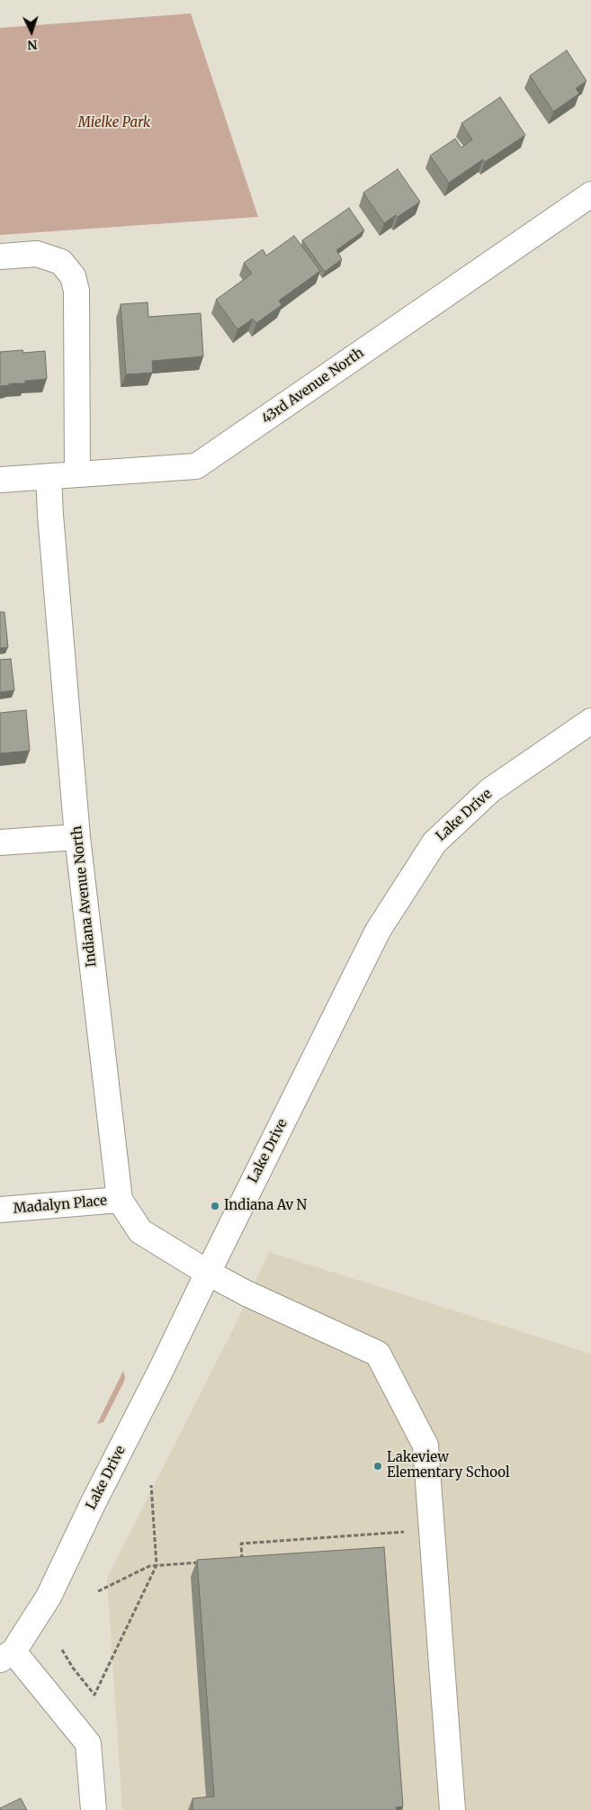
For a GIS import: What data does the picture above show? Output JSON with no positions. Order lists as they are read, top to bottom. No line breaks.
{"streets":{"street":["43rd Avenue North","Lake Drive","Indiana Avenue North","Madalyn Place"]},"crossings":[["43rd Avenue North","Indiana Avenue North"],["Lake Drive","Indiana Avenue North"],["Indiana Avenue North","Madalyn Place"]],"parks":["Mielke Park"],"places":["Indiana Av N","Lakeview Elementary School"],"north":"bottom"}
